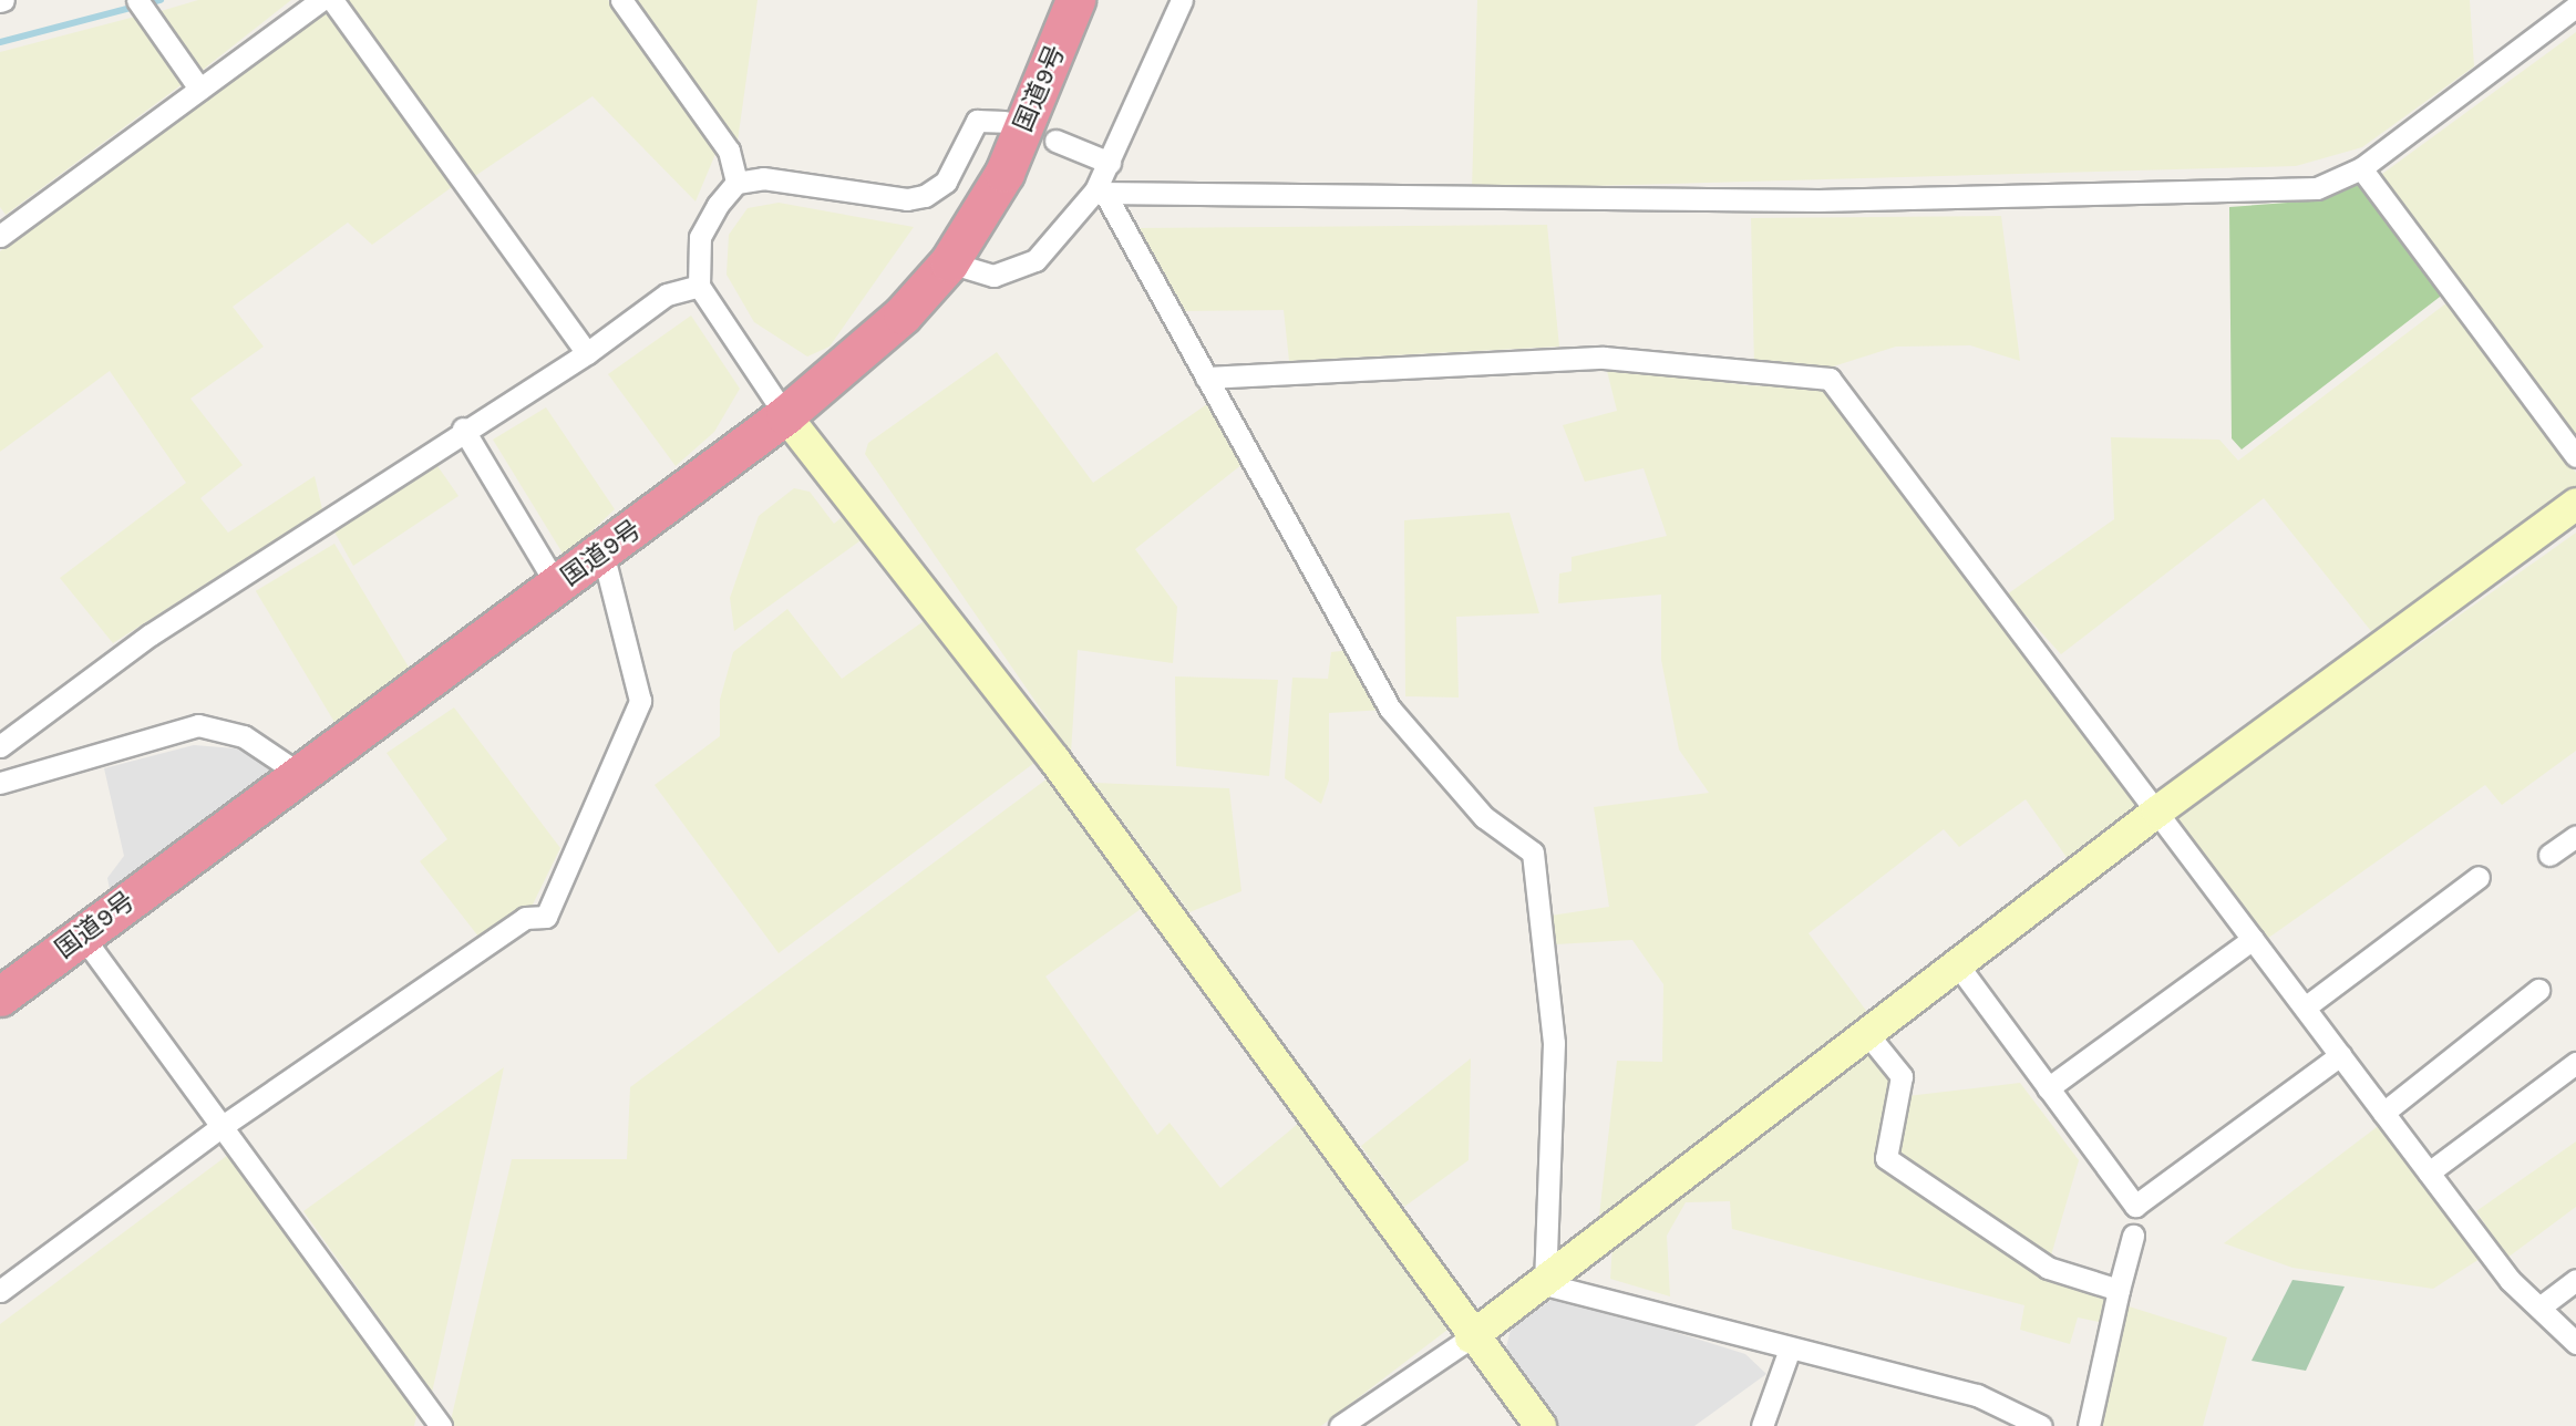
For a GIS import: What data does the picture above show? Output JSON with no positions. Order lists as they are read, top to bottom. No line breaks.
{"streets":{"highway":["国道9号"]}}
